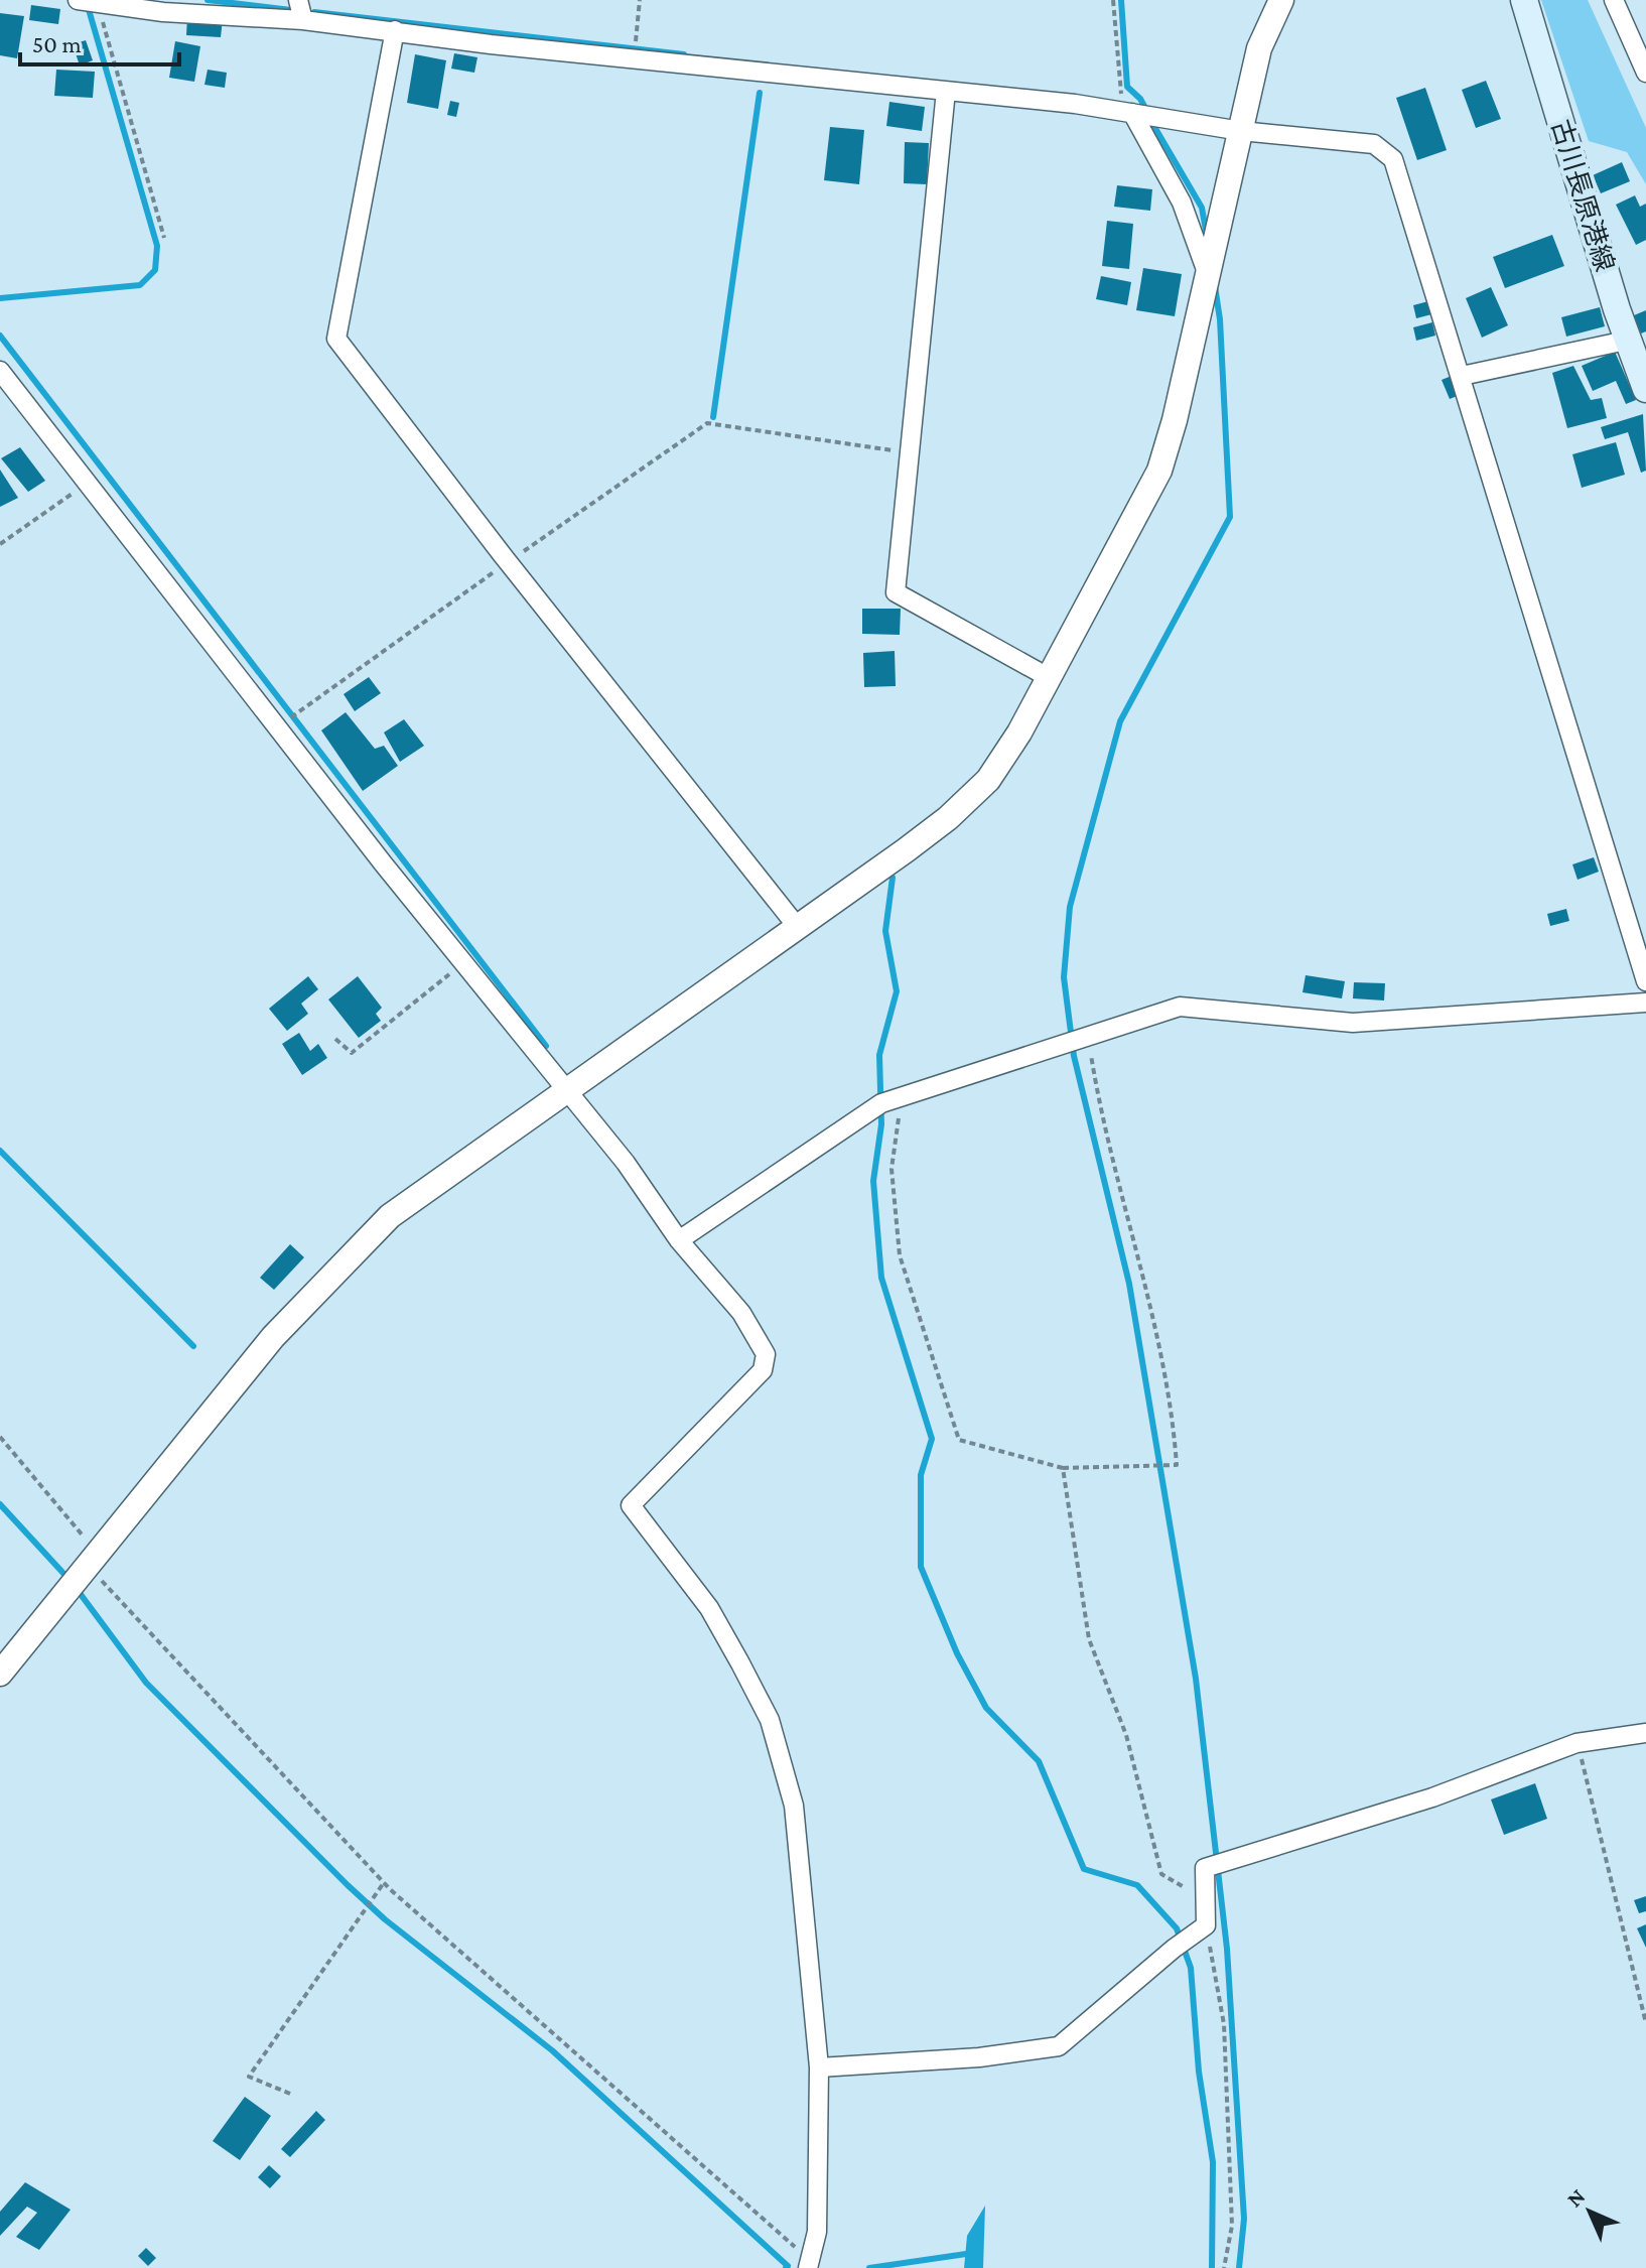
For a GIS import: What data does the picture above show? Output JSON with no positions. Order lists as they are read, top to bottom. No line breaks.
{"streets":{"main road":["古川長原港線"]},"scale_bar":"50 m","north":"top left"}
